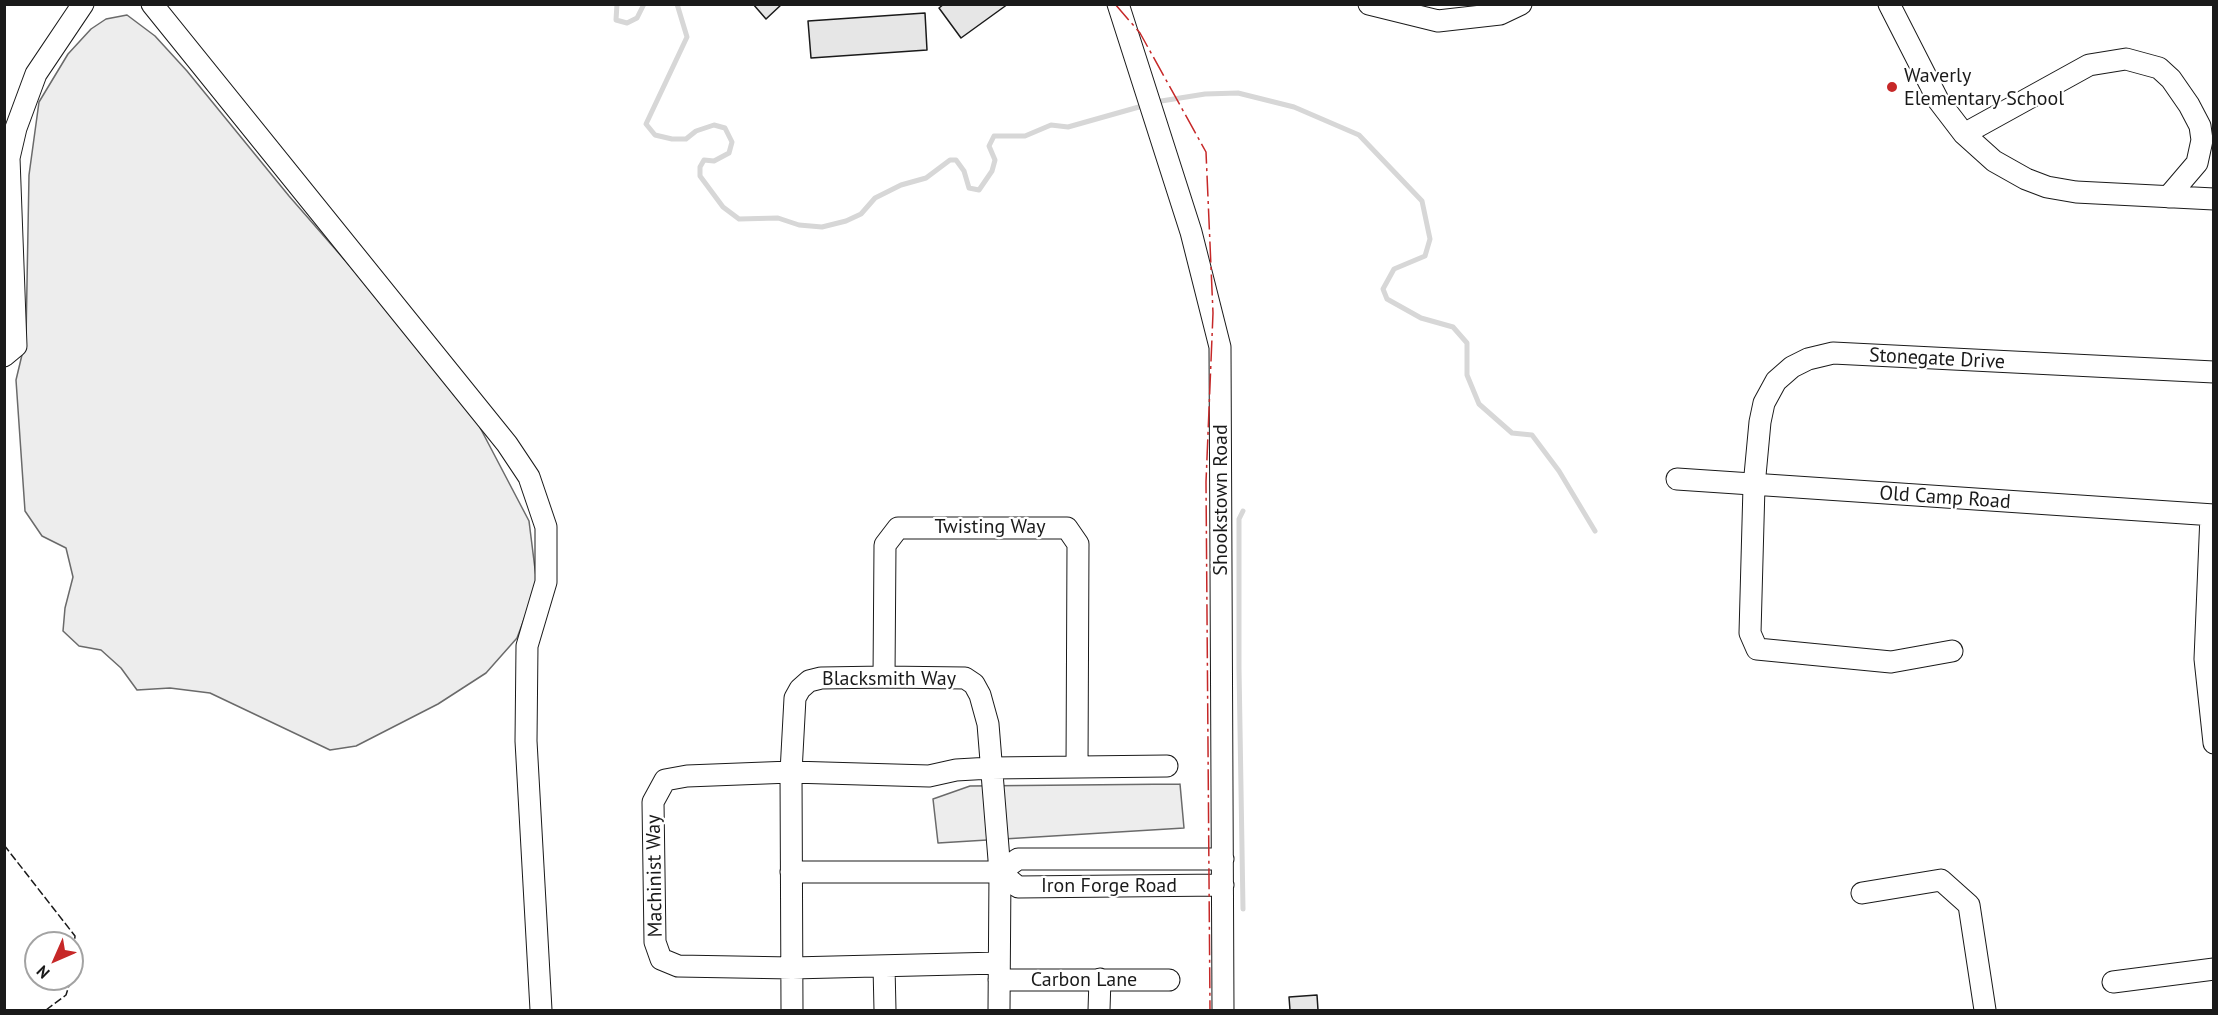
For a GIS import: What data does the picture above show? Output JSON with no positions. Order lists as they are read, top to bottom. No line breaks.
{"streets":{"street":["Stonegate Drive","Old Camp Road","Shookstown Road","Twisting Way","Blacksmith Way","Machinist Way","Iron Forge Road","Carbon Lane"]},"crossings":[["Stonegate Drive","Old Camp Road"],["Shookstown Road","Iron Forge Road"],["Twisting Way","Blacksmith Way"],["Twisting Way","Machinist Way"],["Blacksmith Way","Machinist Way"],["Blacksmith Way","Iron Forge Road"],["Blacksmith Way","Carbon Lane"],["Machinist Way","Carbon Lane"]],"places":["Waverly Elementary School"],"north":"bottom left"}
